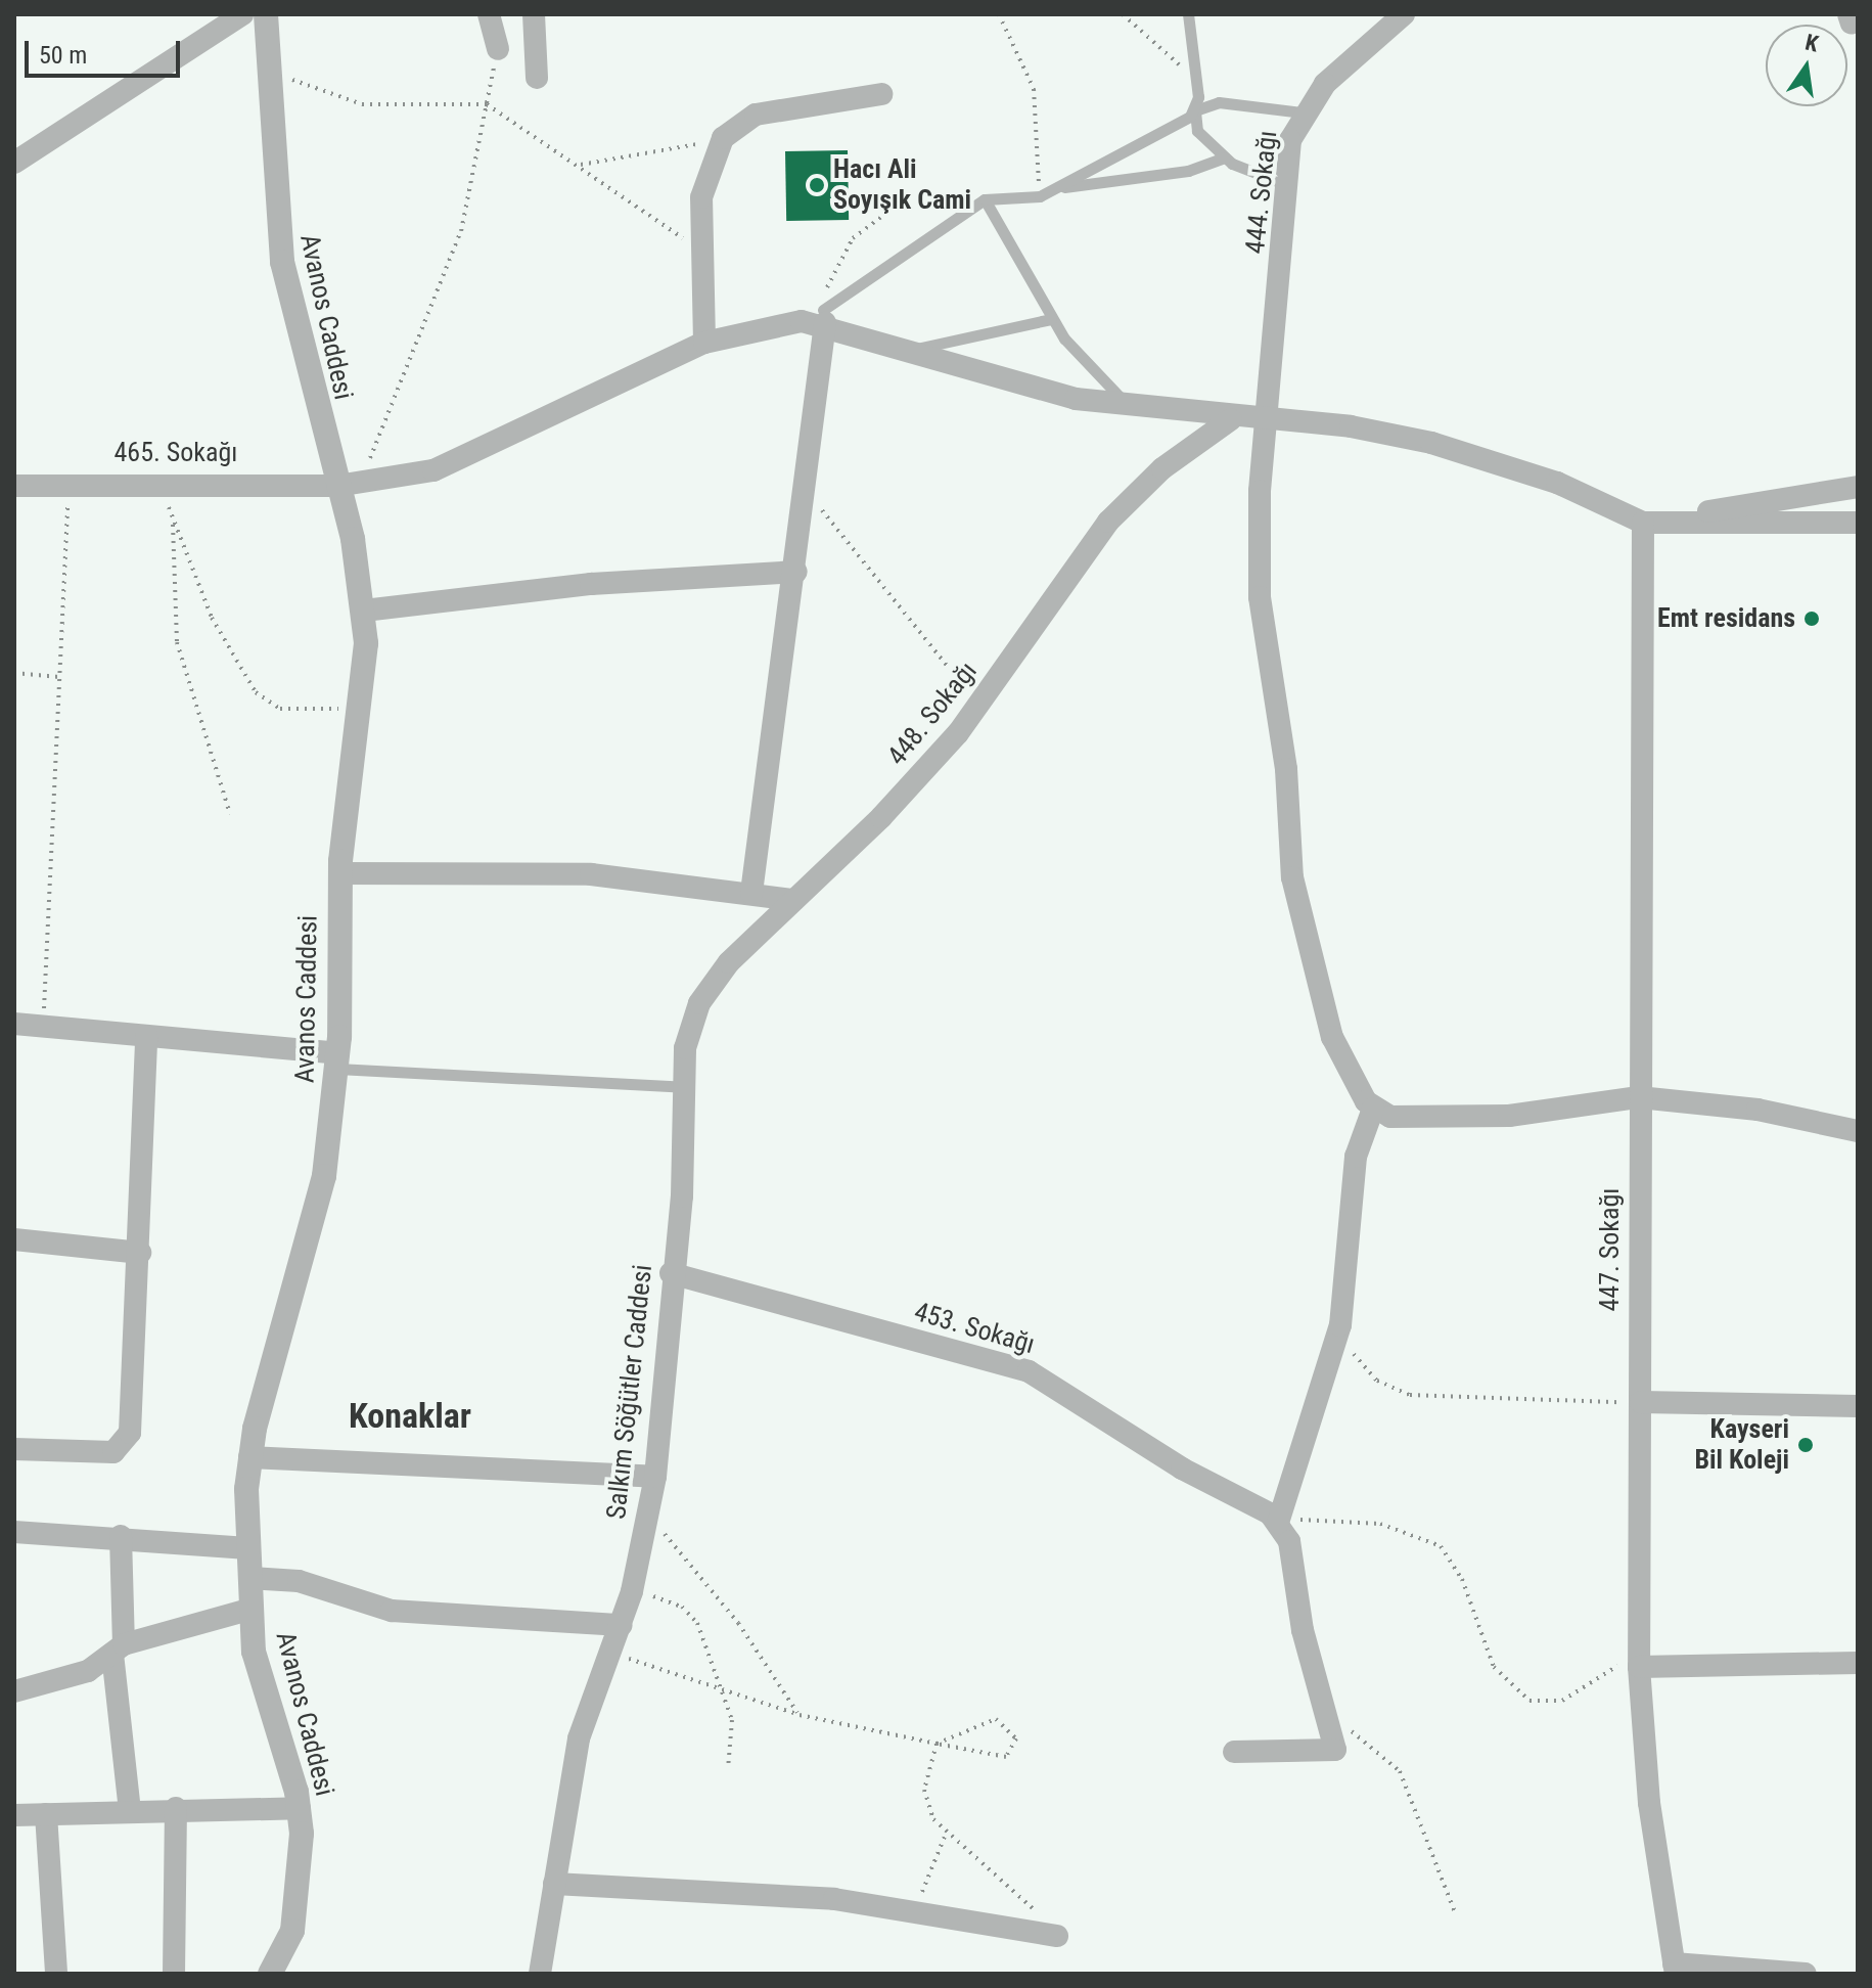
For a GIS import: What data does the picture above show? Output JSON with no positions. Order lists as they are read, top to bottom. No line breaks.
{"streets":{"street":["444. Sokağı","Avanos Caddesi","465. Sokağı","448. Sokağı","447. Sokağı","453. Sokağı","Salkım Söğütler Caddesi"]},"crossings":[["Avanos Caddesi","465. Sokağı"],["448. Sokağı","Salkım Söğütler Caddesi"],["453. Sokağı","Salkım Söğütler Caddesi"]],"districts":["Konaklar"],"places":["Hacı Ali Soyışık Cami","Emt residans","Kayseri Bil Koleji"],"scale_bar":"50 m","north":"top"}
